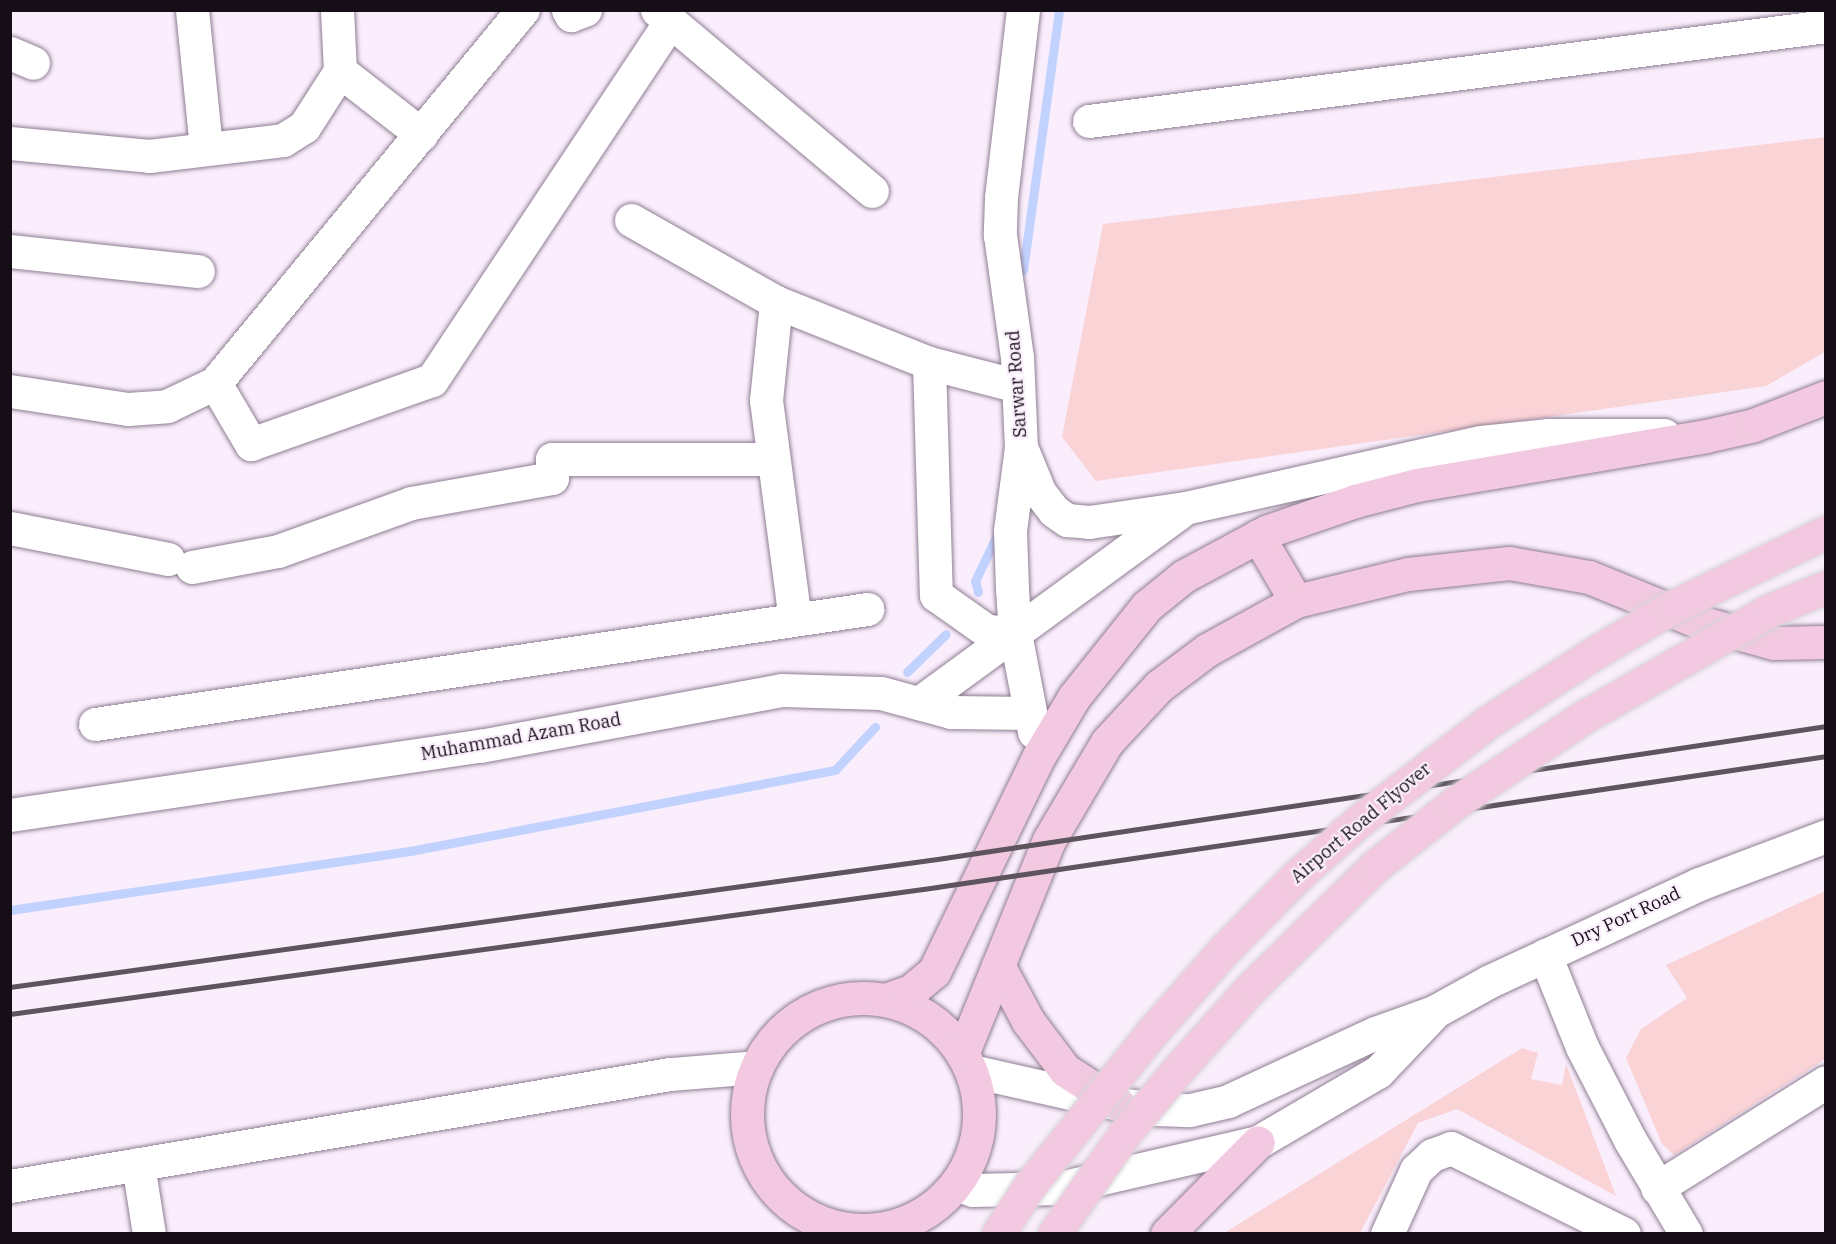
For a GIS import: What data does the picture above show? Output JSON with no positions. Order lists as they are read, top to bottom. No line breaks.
{"streets":{"main road":["Airport Road Flyover"],"street":["Sarwar Road","Muhammad Azam Road","Dry Port Road"]},"crossings":[["Sarwar Road","Muhammad Azam Road"]]}
